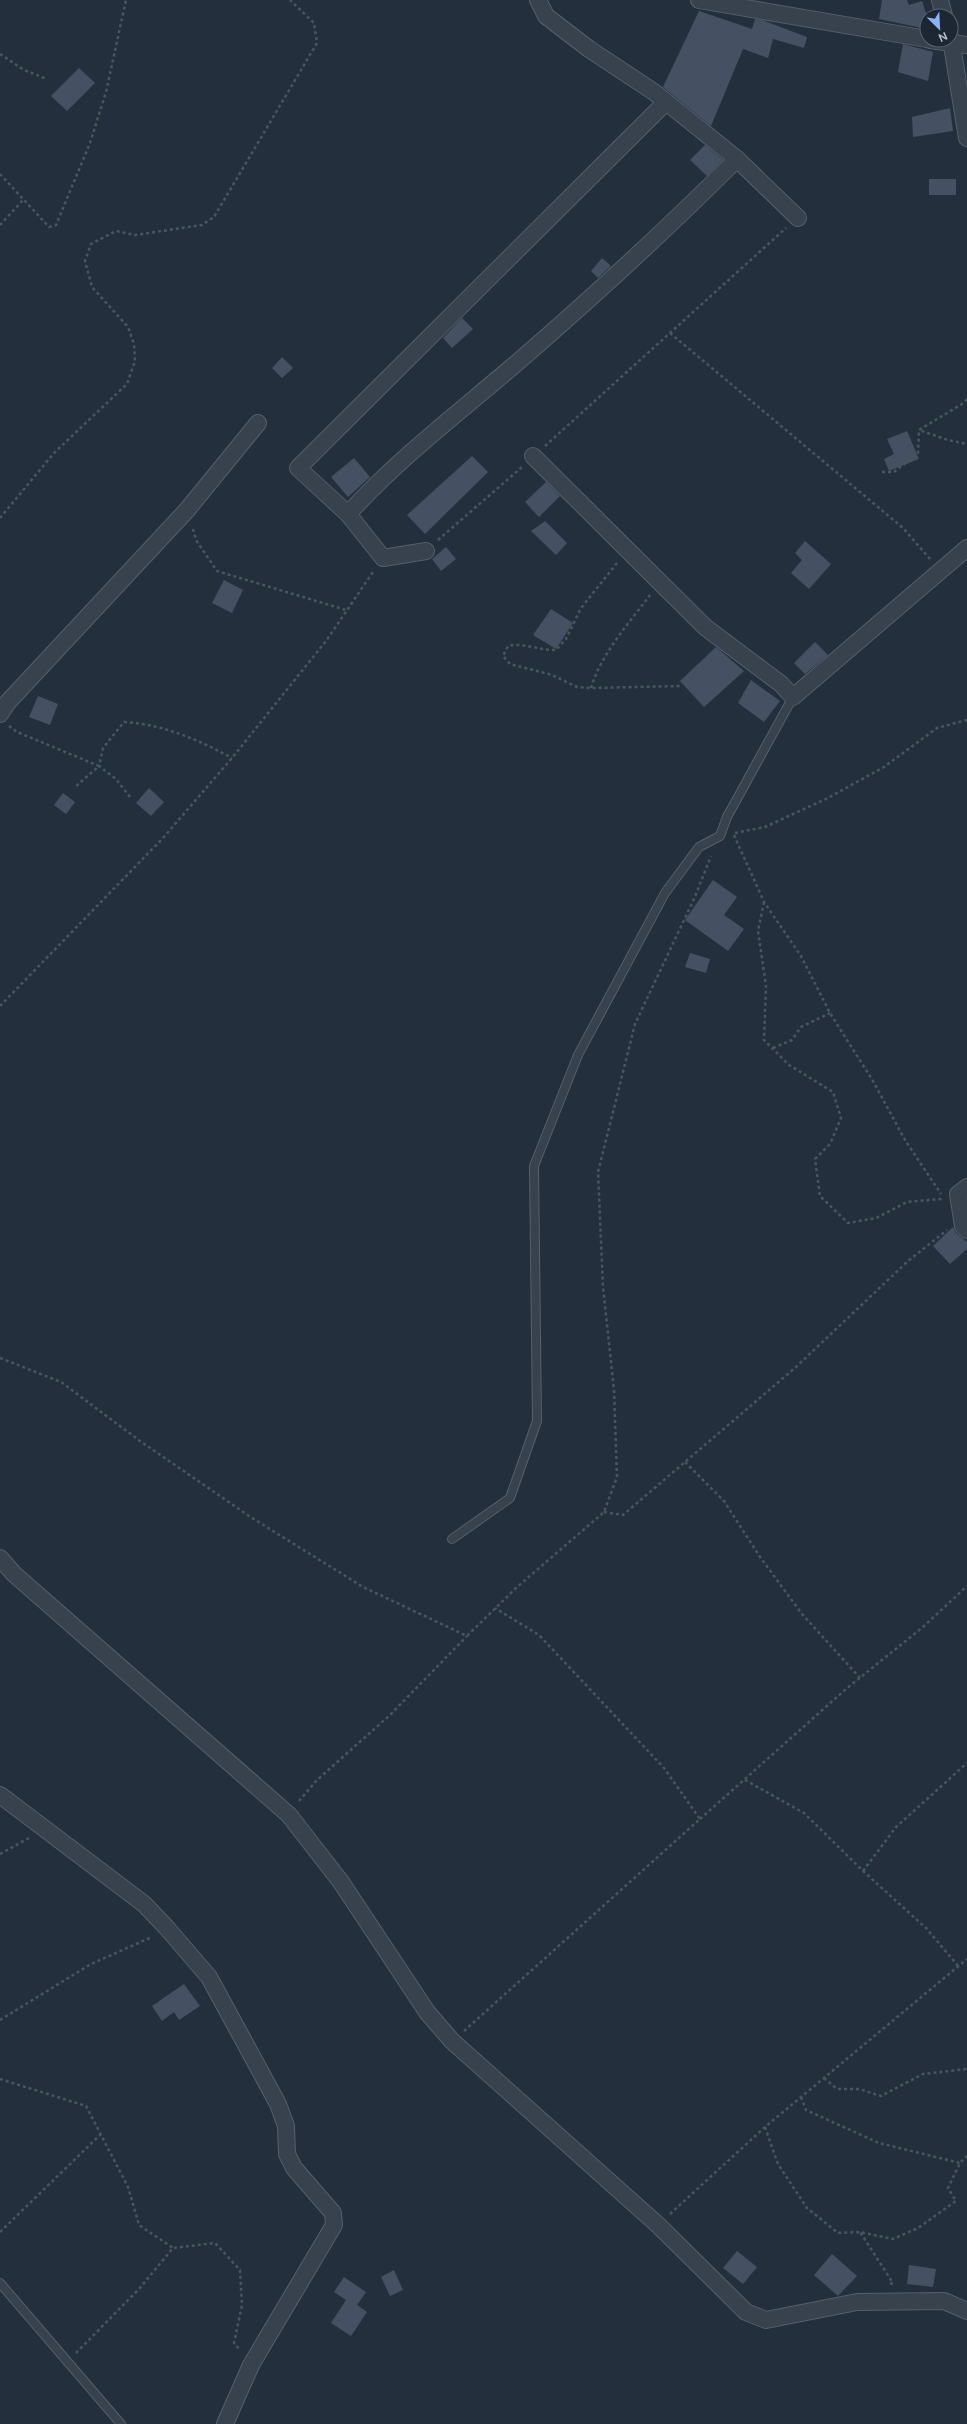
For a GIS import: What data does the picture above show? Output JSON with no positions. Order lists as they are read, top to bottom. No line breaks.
{"north":"bottom right"}
